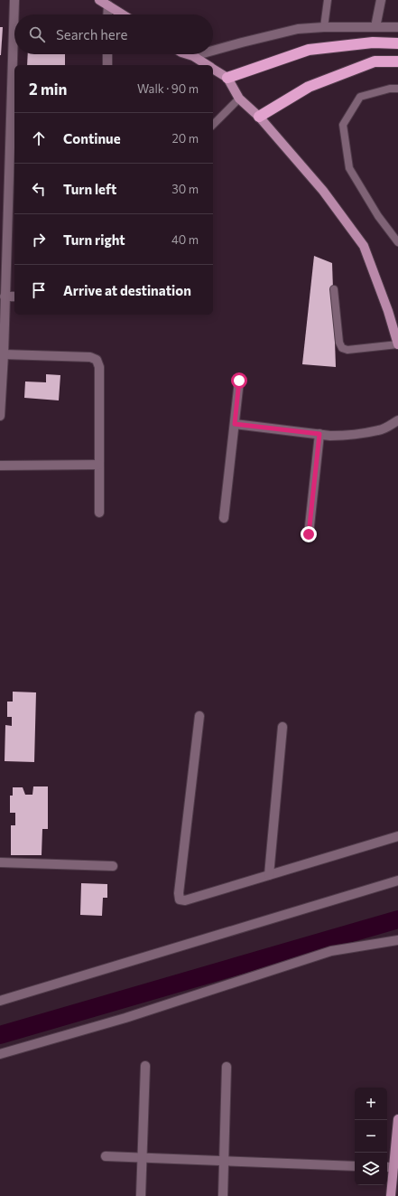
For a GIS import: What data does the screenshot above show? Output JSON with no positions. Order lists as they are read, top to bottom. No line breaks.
{"page":{"search":"Search here","heading":["2 min","Walk · 90 m"],"list":[["Continue","20 m"],["Turn left","30 m"],["Turn right","40 m"],"Arrive at destination"],"map_buttons":["+","−"]}}
